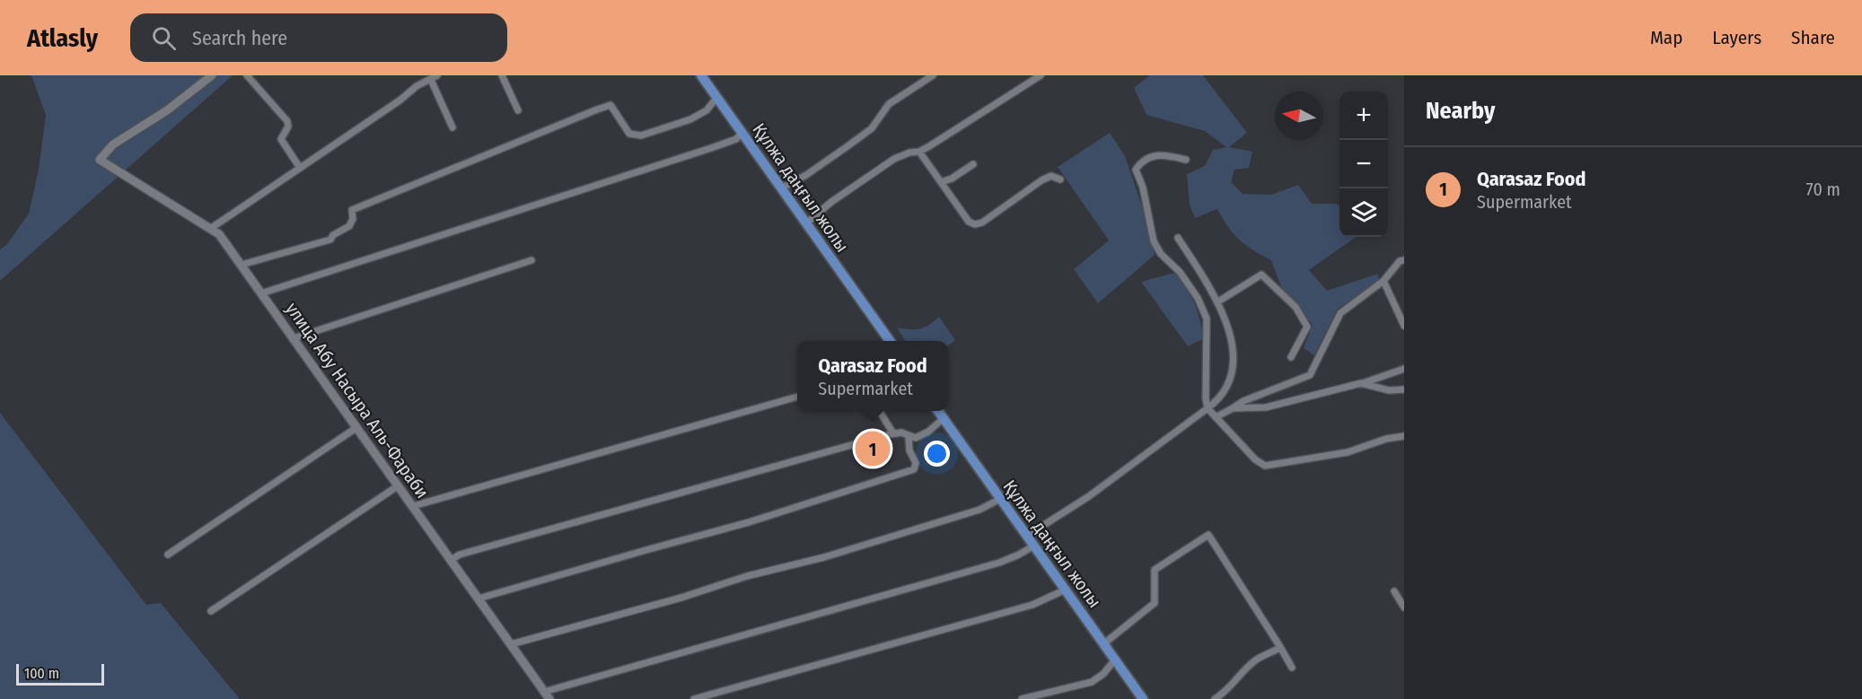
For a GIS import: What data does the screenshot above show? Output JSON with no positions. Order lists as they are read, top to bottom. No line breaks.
{"streets":{"main road":["Құлжа даңғыл жолы"],"street":["улица Абу Насыра Аль-Фараби"]},"scale_bar":"100 m","north":"left","page":{"header":"Atlasly","search":"Search here","nav":["Map","Layers","Share"],"heading":"Nearby","map_buttons":["+","−"],"list":[{"mark":"1","name":"Qarasaz Food","note":"Supermarket","value":"70 m"}],"popup":["Qarasaz Food","Supermarket"],"pins":"1","scale":"100 m"}}
